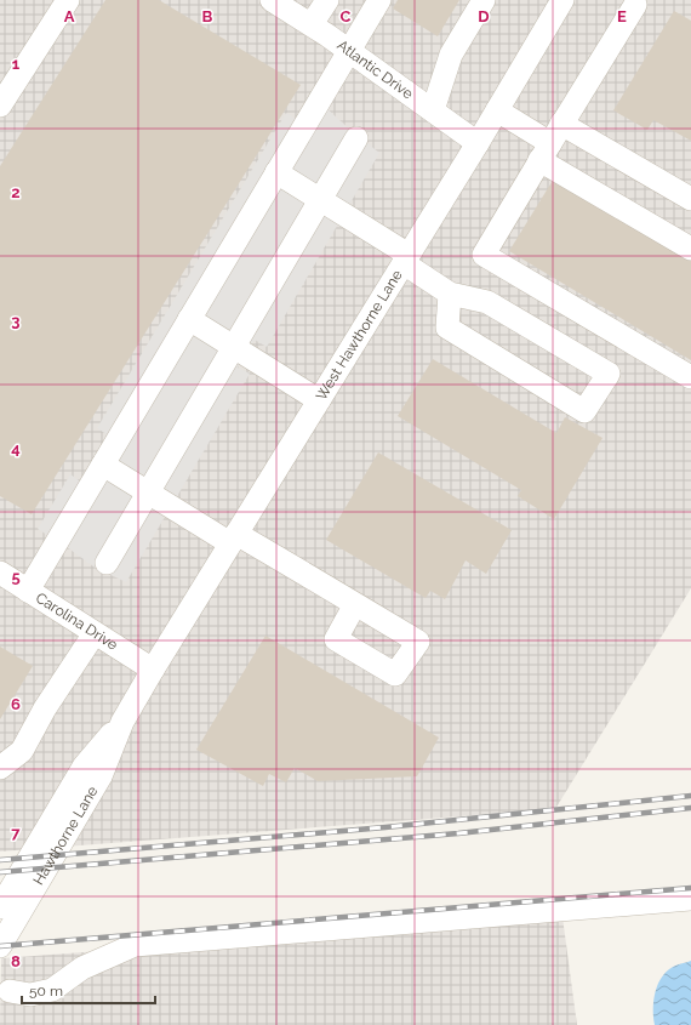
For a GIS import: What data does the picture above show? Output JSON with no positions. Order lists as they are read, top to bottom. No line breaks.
{"streets":{"street":["Atlantic Drive","West Hawthorne Lane","Carolina Drive","Hawthorne Lane"]},"crossings":[["Atlantic Drive","West Hawthorne Lane"],["West Hawthorne Lane","Carolina Drive"],["West Hawthorne Lane","Hawthorne Lane"],["Carolina Drive","Hawthorne Lane"]],"scale_bar":"50 m","grid":{"columns":["A","B","C","D","E"],"rows":["1","2","3","4","5","6","7","8"]}}
